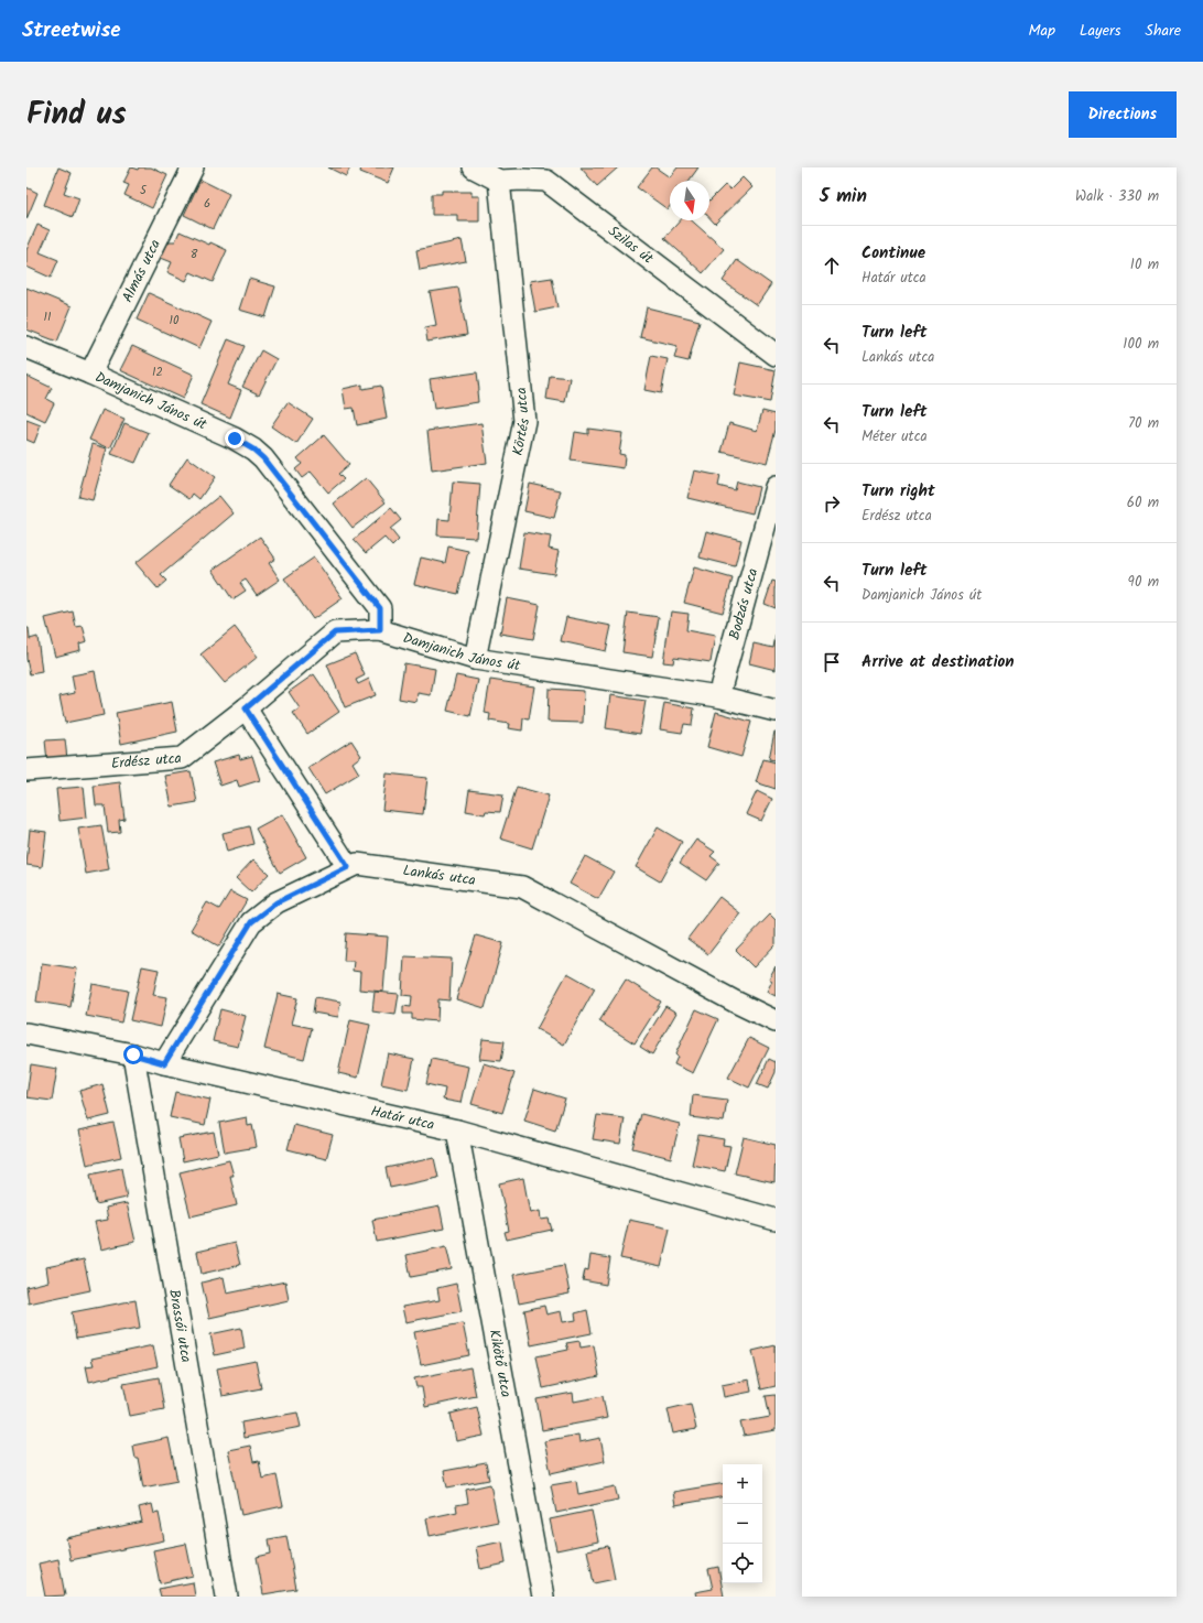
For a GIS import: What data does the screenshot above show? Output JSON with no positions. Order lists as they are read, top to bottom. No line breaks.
{"streets":{"street":["Szilas út","Almás utca","Damjanich János út","Körtés utca","Bodzás utca","Erdész utca","Lankás utca","Határ utca","Brassói utca","Kikötő utca"]},"crossings":[["Szilas út","Körtés utca"],["Almás utca","Damjanich János út"],["Damjanich János út","Körtés utca"],["Damjanich János út","Bodzás utca"],["Damjanich János út","Erdész utca"],["Lankás utca","Határ utca"],["Határ utca","Brassói utca"],["Határ utca","Kikötő utca"]],"house_numbers":["5","6","8","11","10","12"],"north":"bottom","page":{"header":"Streetwise","nav":["Map","Layers","Share"],"title":"Find us","buttons":"Directions","heading":["5 min","Walk · 330 m"],"list":[["Continue","Határ utca","10 m"],["Turn left","Lankás utca","100 m"],["Turn left","Méter utca","70 m"],["Turn right","Erdész utca","60 m"],["Turn left","Damjanich János út","90 m"],"Arrive at destination"],"map_buttons":["+","−"]}}
